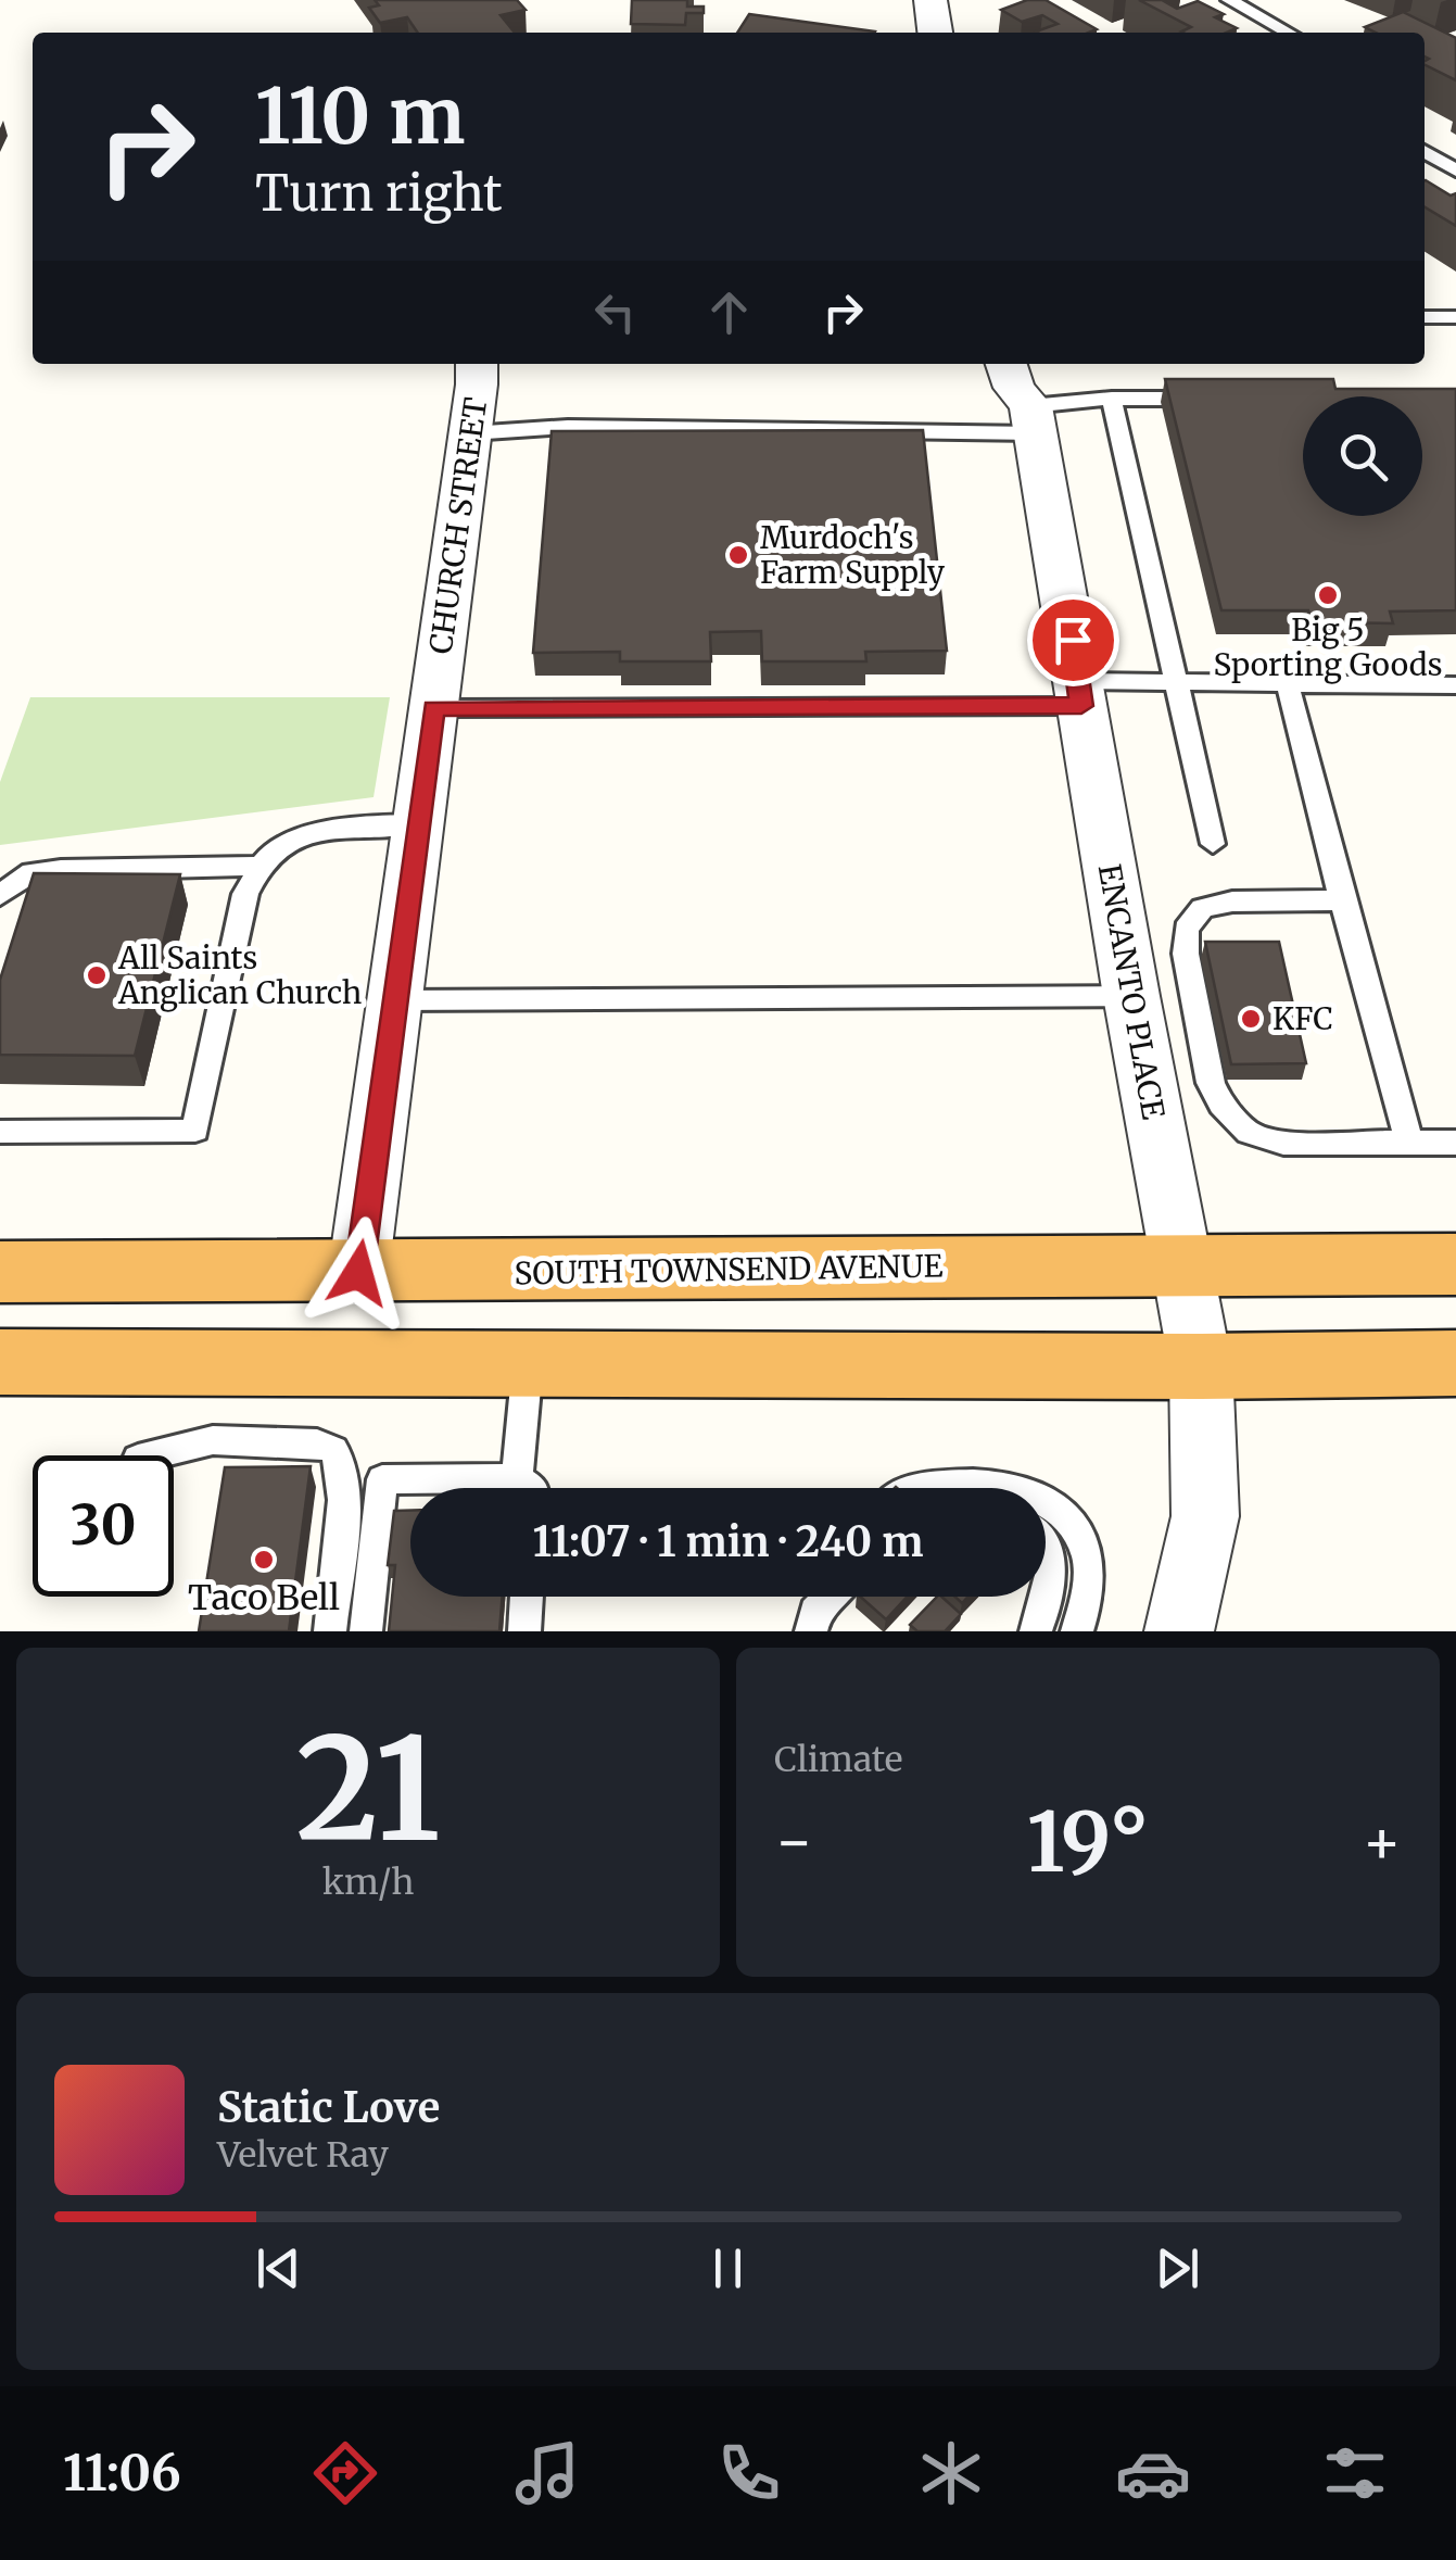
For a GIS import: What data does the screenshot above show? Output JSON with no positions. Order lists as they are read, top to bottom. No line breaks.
{"streets":{"highway":["SOUTH TOWNSEND AVENUE"],"street":["CHURCH STREET","ENCANTO PLACE"]},"crossings":[["CHURCH STREET","SOUTH TOWNSEND AVENUE"],["ENCANTO PLACE","SOUTH TOWNSEND AVENUE"]],"places":["Murdoch's Farm Supply","Big 5 Sporting Goods","All Saints Anglican Church","KFC","Taco Bell"],"page":{"turn":["110 m","Turn right"],"limit":"30","trip":"11:07 · 1 min · 240 m","tile":[["21","km/h"],"Climate"],"heat":["−","19°","+"],"song":["Static Love","Velvet Ray"],"tabs":"11:06"}}
